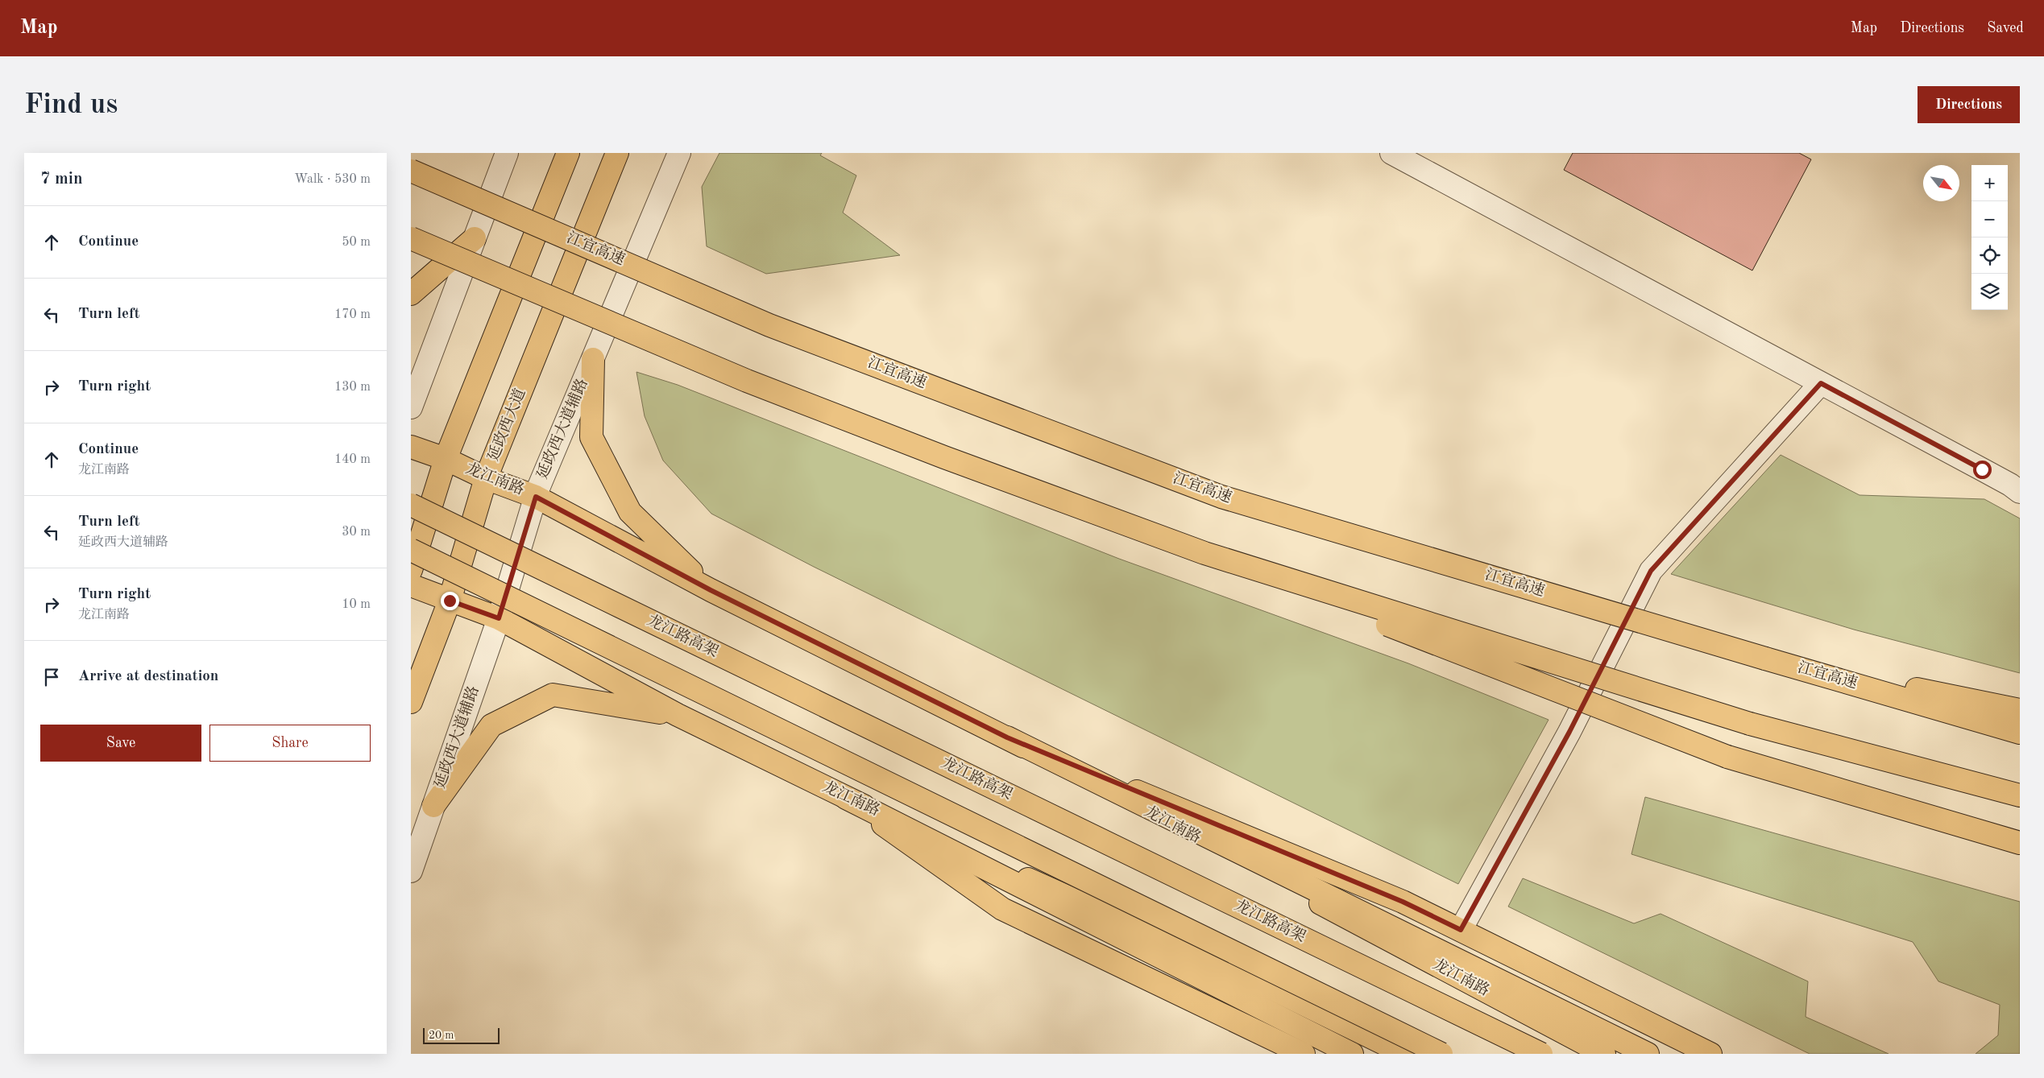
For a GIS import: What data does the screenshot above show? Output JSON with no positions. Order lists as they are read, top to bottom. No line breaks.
{"streets":{"main road":["江宜高速","延政西大道","龙江南路","龙江路高架"],"street":["延政西大道辅路"]},"crossings":[["延政西大道","龙江南路"],["延政西大道辅路","龙江南路"]],"scale_bar":"20 m","north":"bottom right","page":{"header":"Map","nav":["Map","Directions","Saved"],"buttons":["Directions",["Save","Share"]],"title":"Find us","heading":["7 min","Walk · 530 m"],"map_buttons":["+","−"],"list":[["Continue","50 m"],["Turn left","170 m"],["Turn right","130 m"],["Continue","龙江南路","140 m"],["Turn left","延政西大道辅路","30 m"],["Turn right","龙江南路","10 m"],"Arrive at destination"],"scale":"20 m"}}
